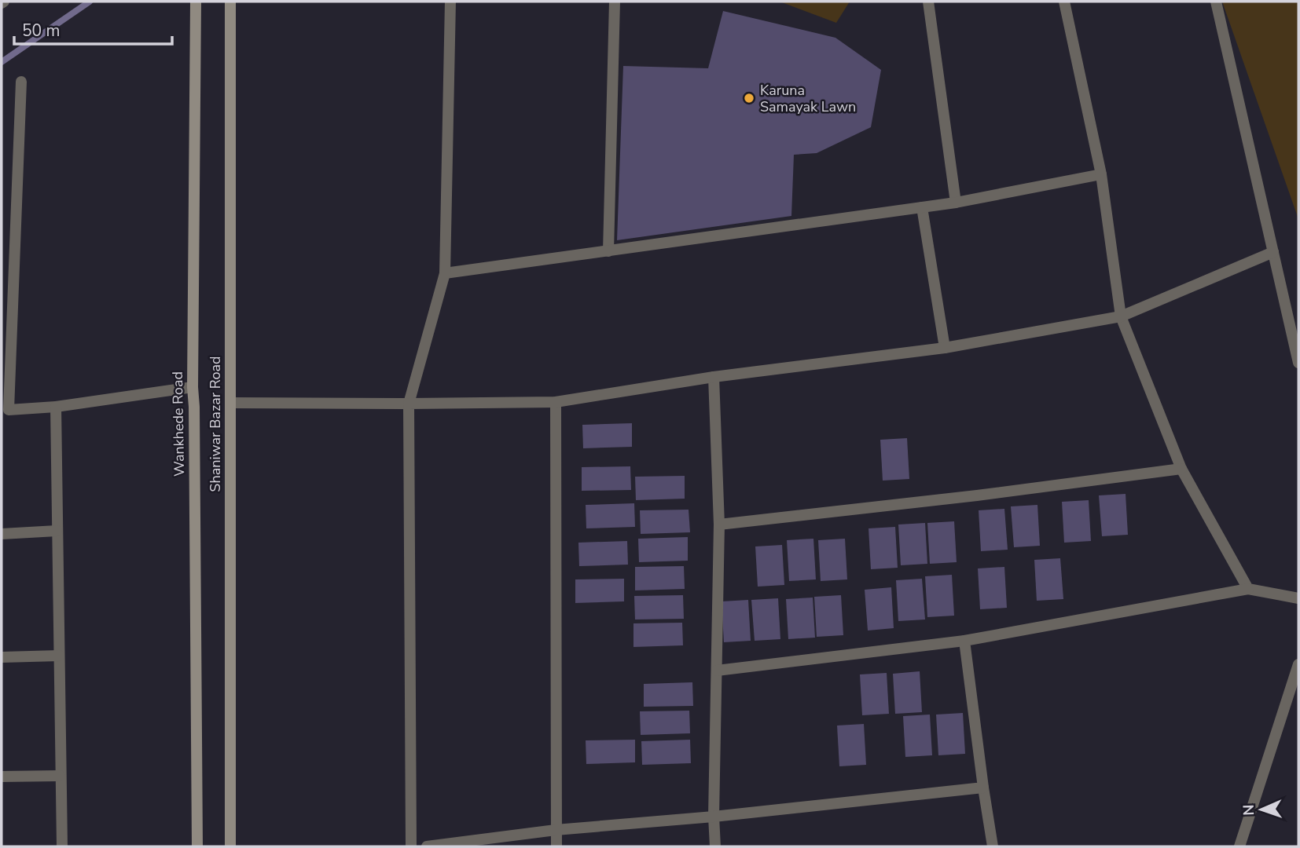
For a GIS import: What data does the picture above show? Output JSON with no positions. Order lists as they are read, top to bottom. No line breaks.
{"streets":{"main road":["Wankhede Road","Shaniwar Bazar Road"]},"places":["Karuna Samayak Lawn"],"scale_bar":"50 m","north":"left"}
